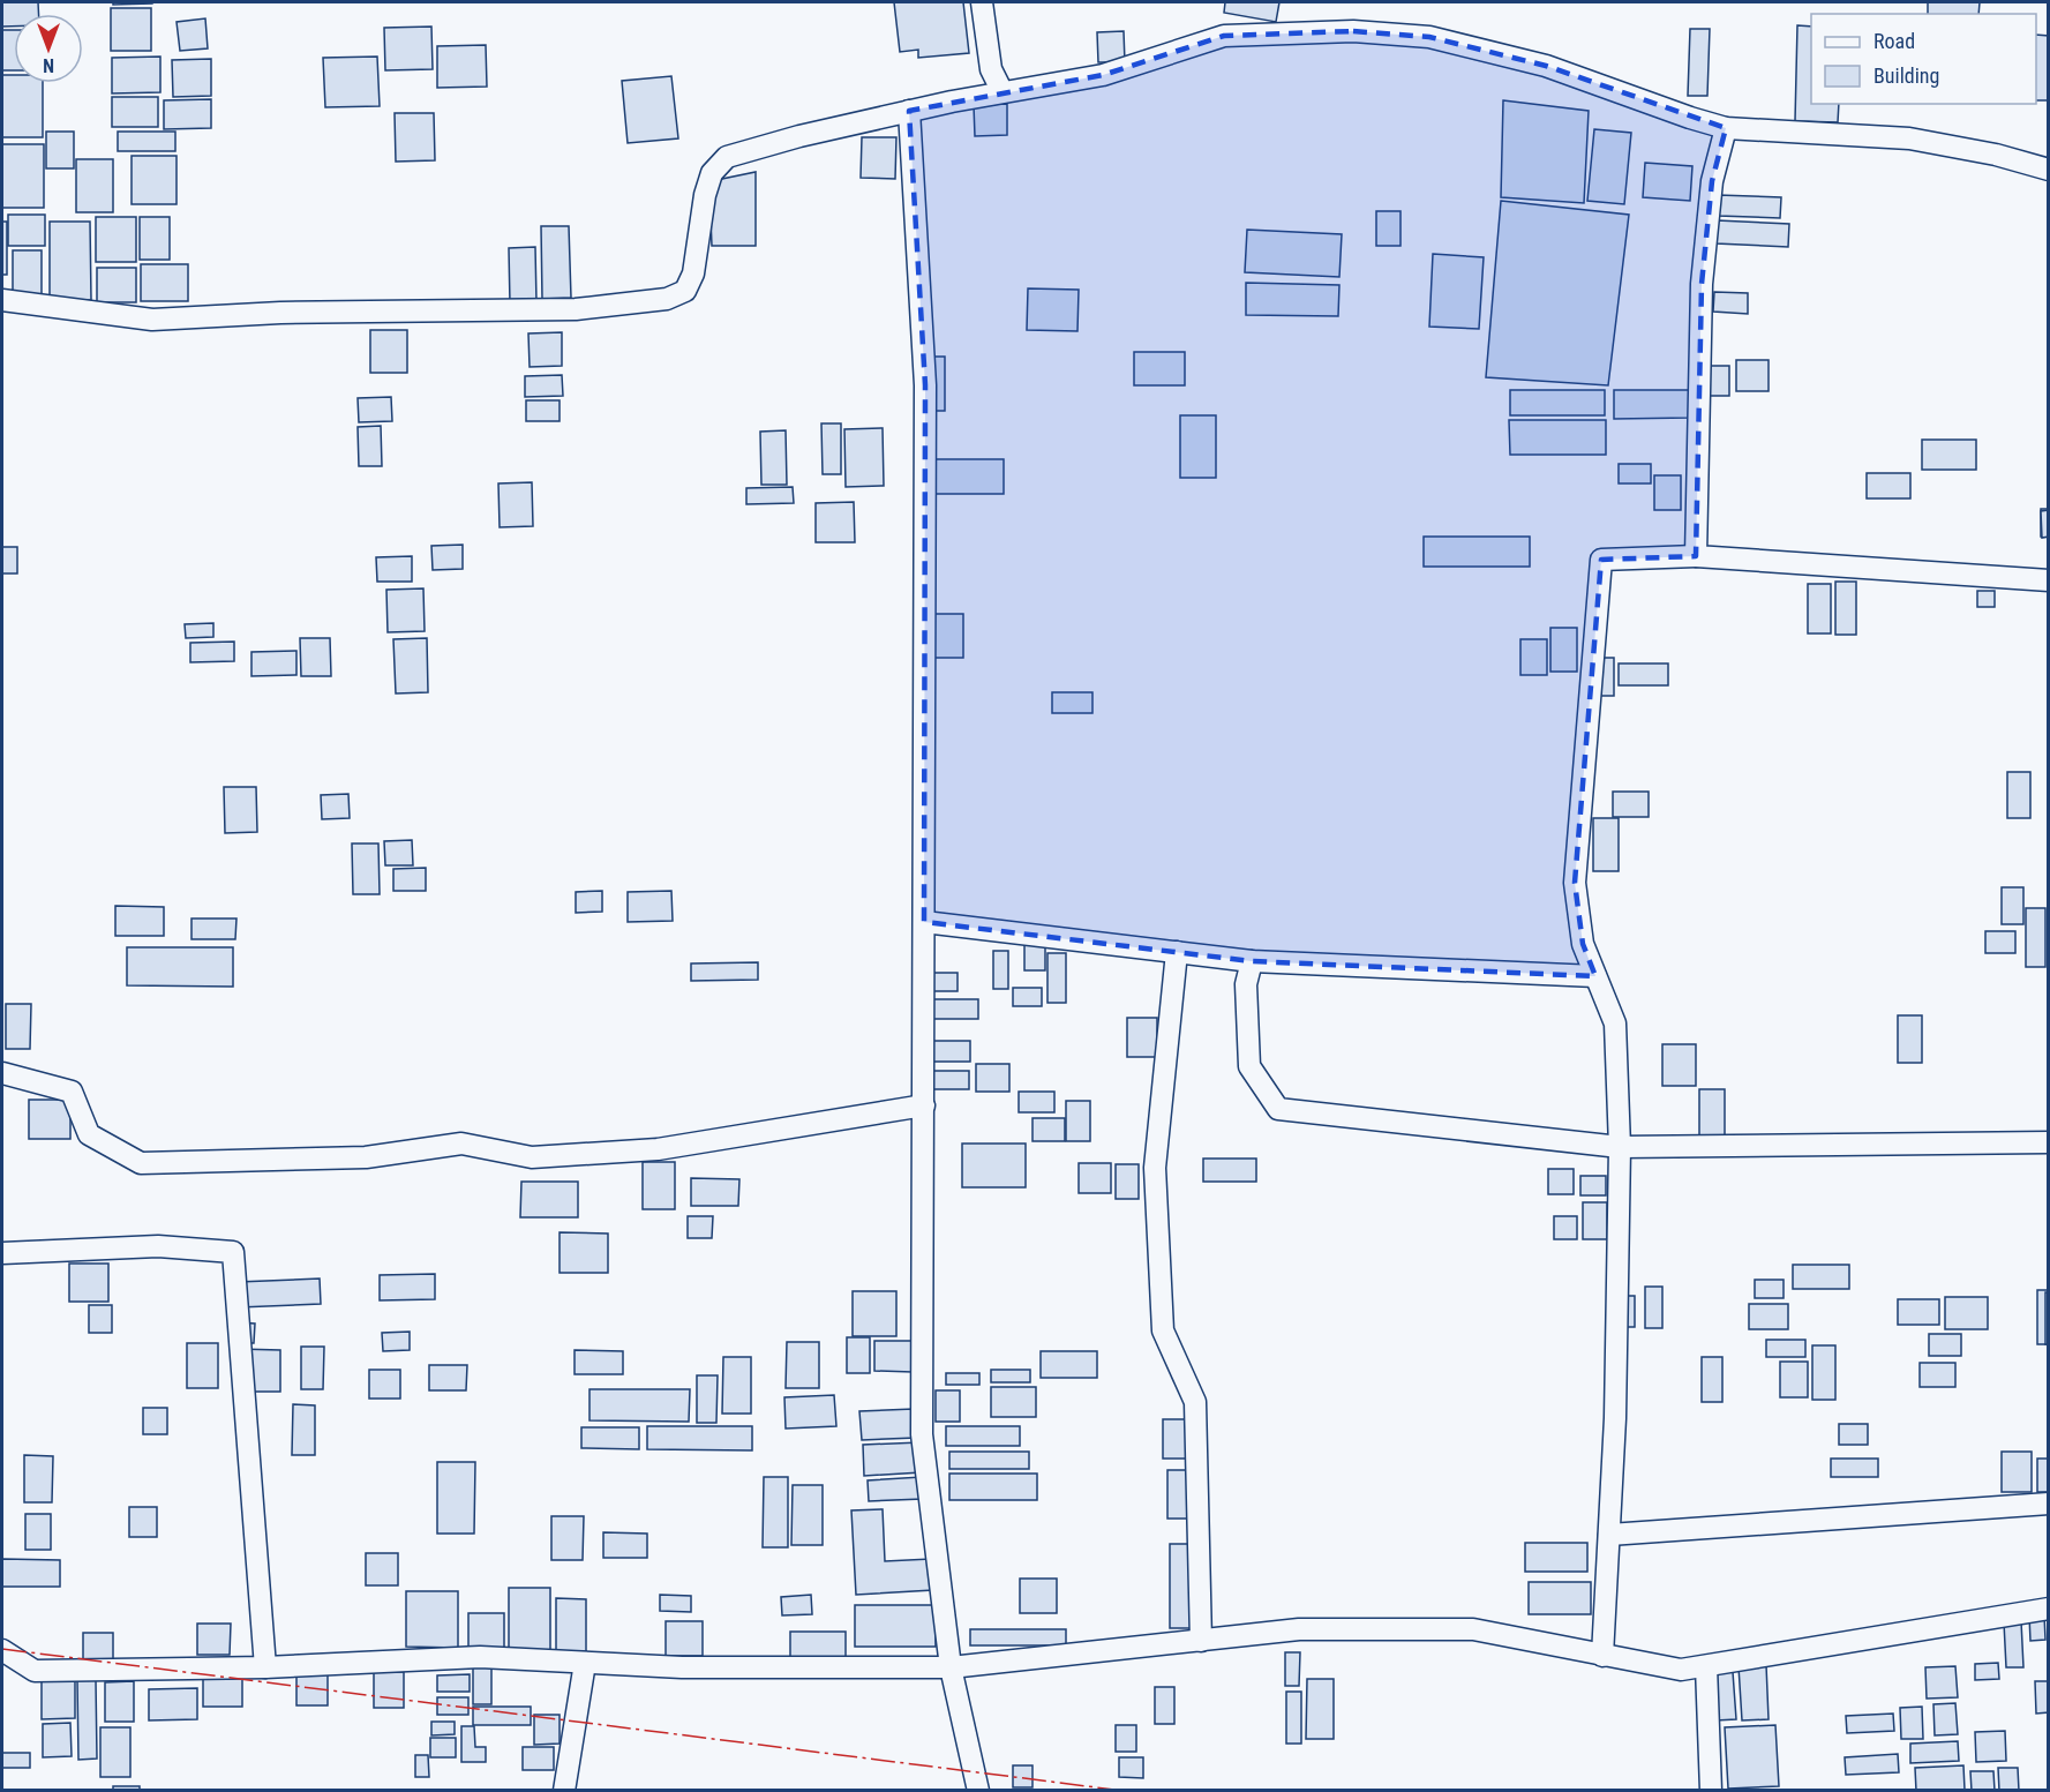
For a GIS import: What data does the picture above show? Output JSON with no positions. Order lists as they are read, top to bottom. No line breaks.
{"legend":["Road","Building"],"north":"bottom"}
